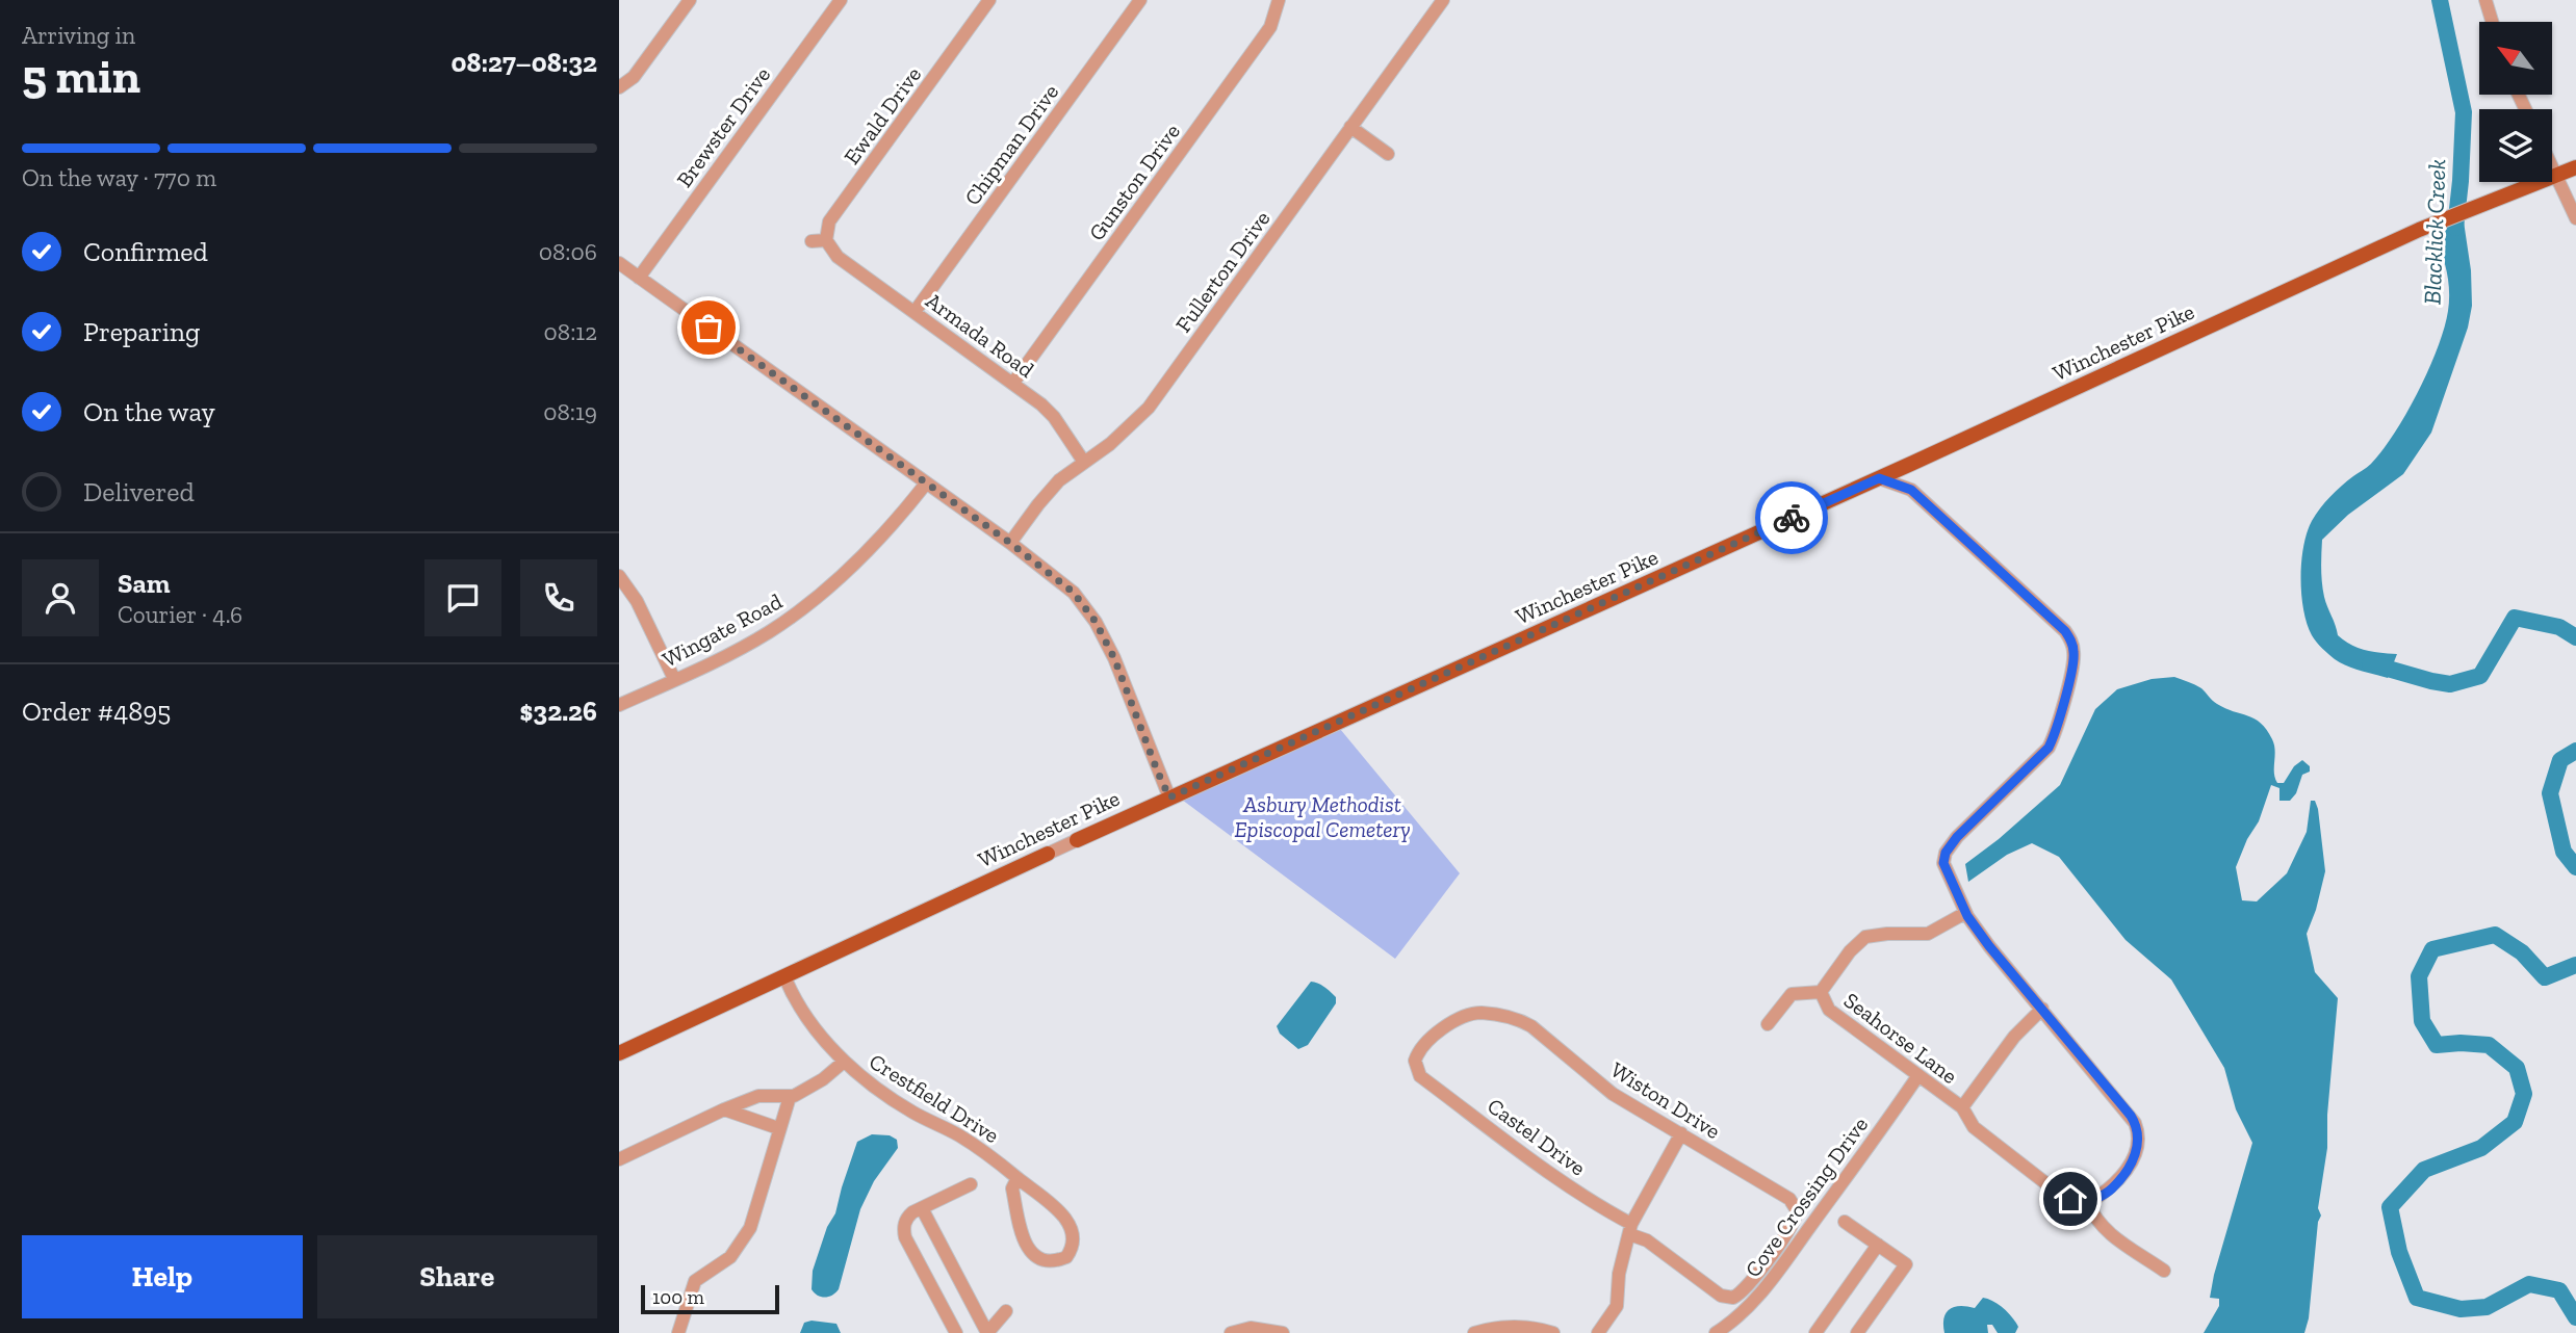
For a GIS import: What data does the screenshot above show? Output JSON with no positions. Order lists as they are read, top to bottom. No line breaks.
{"streets":{"main road":["Winchester Pike"],"street":["Ewald Drive","Brewster Drive","Chipman Drive","Gunston Drive","Fullerton Drive","Armada Road","Wingate Road","Seahorse Lane","Crestfield Drive","Wiston Drive","Castel Drive","Cove Crossing Drive"]},"crossings":[["Ewald Drive","Armada Road"],["Chipman Drive","Armada Road"],["Gunston Drive","Armada Road"],["Fullerton Drive","Armada Road"],["Winchester Pike","Crestfield Drive"],["Seahorse Lane","Cove Crossing Drive"],["Wiston Drive","Castel Drive"]],"water":["Blacklick Creek"],"parks":["Asbury Methodist Episcopal Cemetery"],"scale_bar":"100 m","north":"top left","page":{"heading":["5 min","Arriving in","08:27–08:32"],"panel":["Sam","Courier · 4.6","Order #4895","$32.26"],"bar":"On the way · 770 m","list":[["Confirmed","08:06"],["Preparing","08:12"],["On the way","08:19"],"Delivered"],"buttons":["Help","Share"],"scale":"100 m"}}
